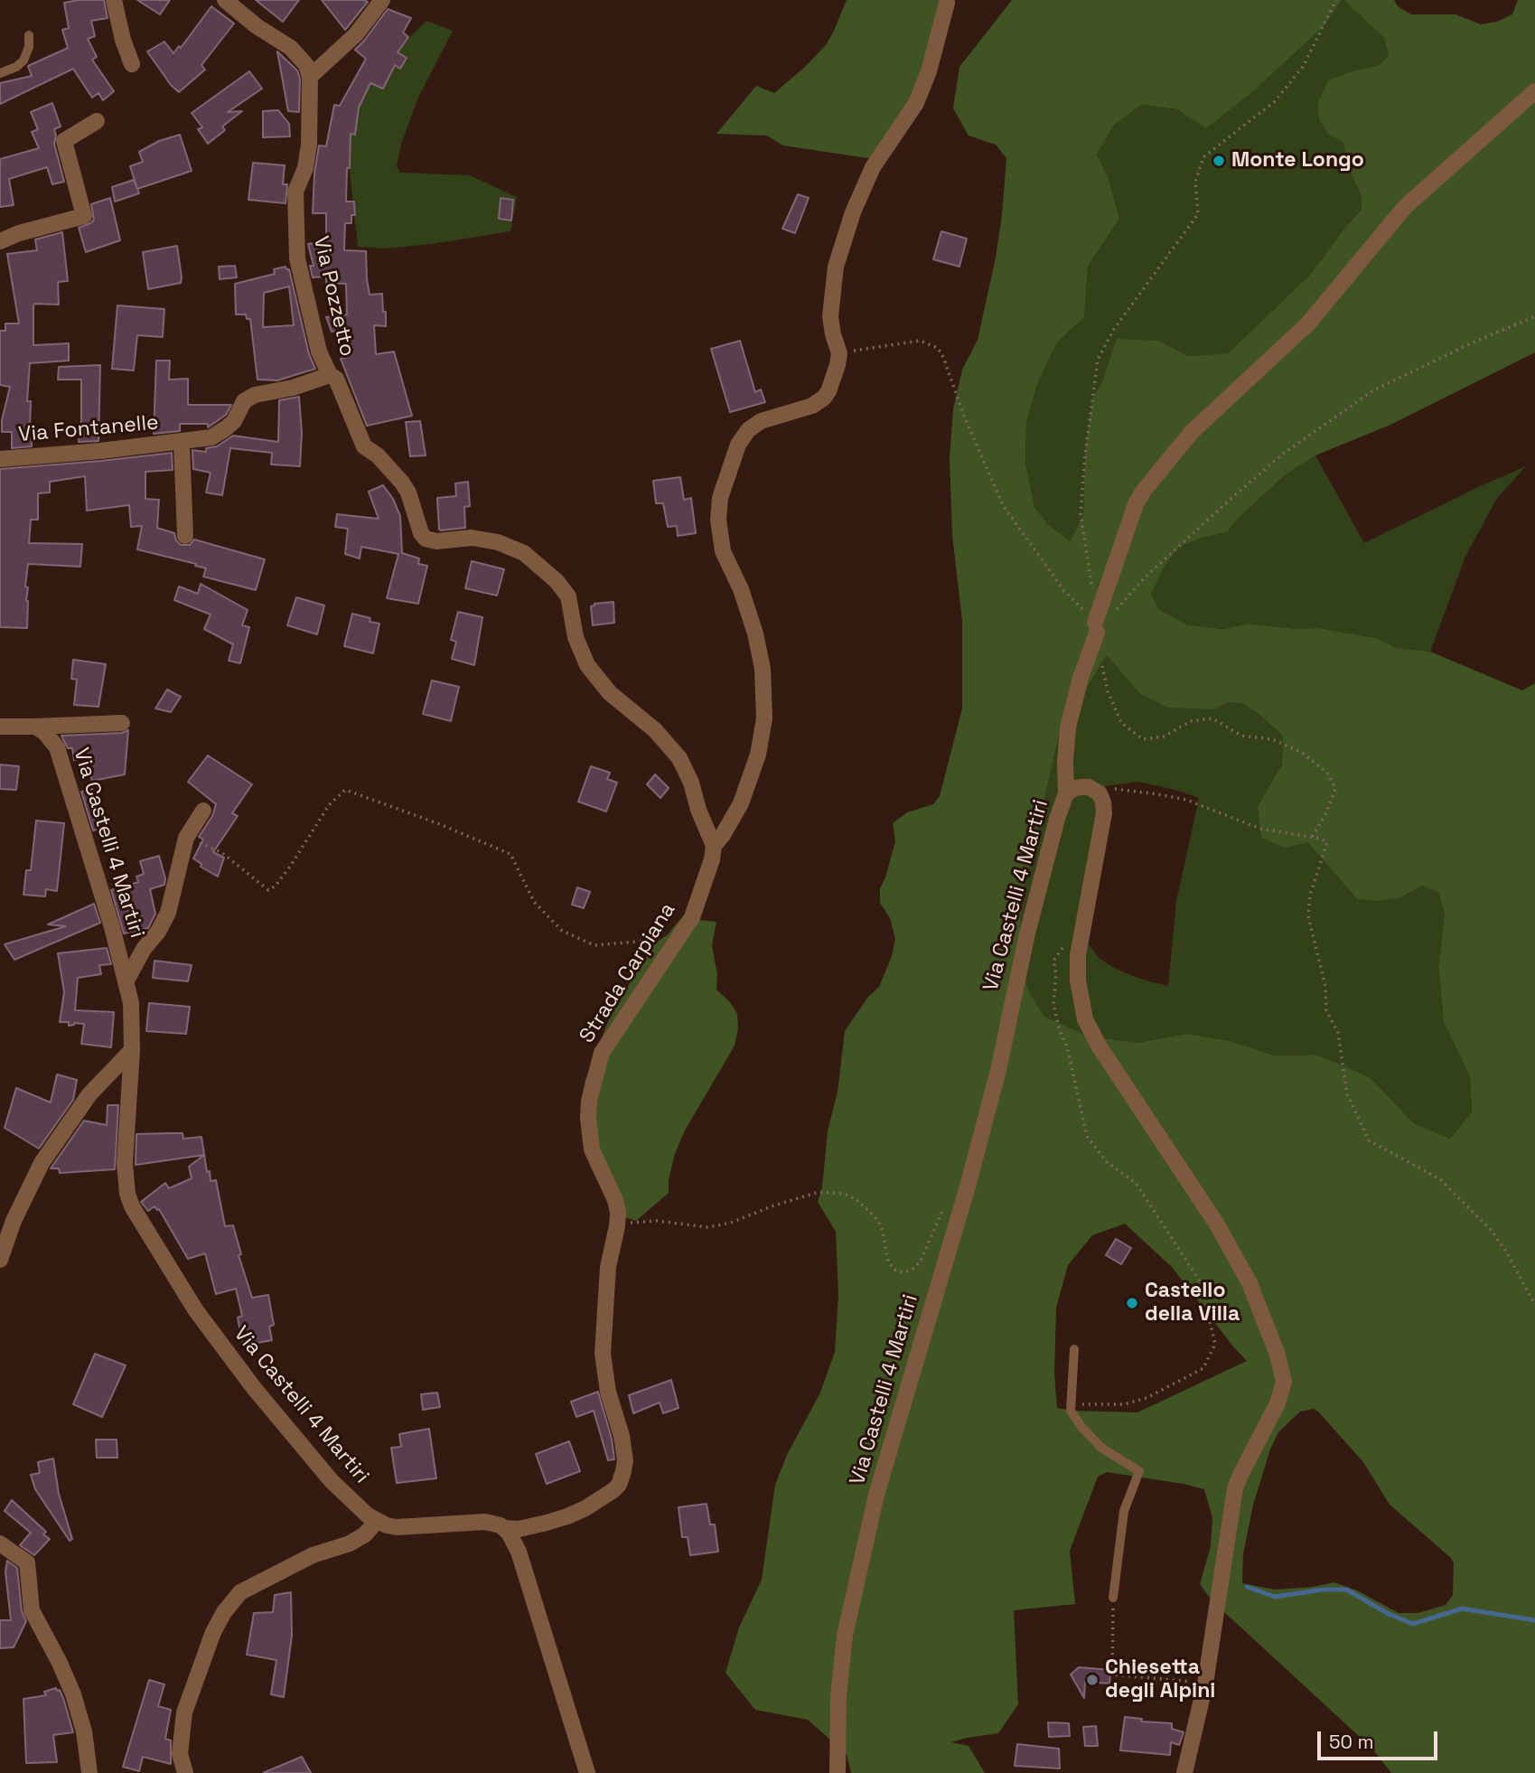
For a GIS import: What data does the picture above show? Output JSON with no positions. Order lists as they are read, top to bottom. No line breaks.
{"streets":{"street":["Via Pozzetto","Via Fontanelle","Via Castelli 4 Martiri","Strada Carpiana"]},"crossings":[["Via Pozzetto","Via Fontanelle"],["Via Castelli 4 Martiri","Strada Carpiana"]],"places":["Monte Longo","Castello della Villa","Chiesetta degli Alpini"],"scale_bar":"50 m"}
